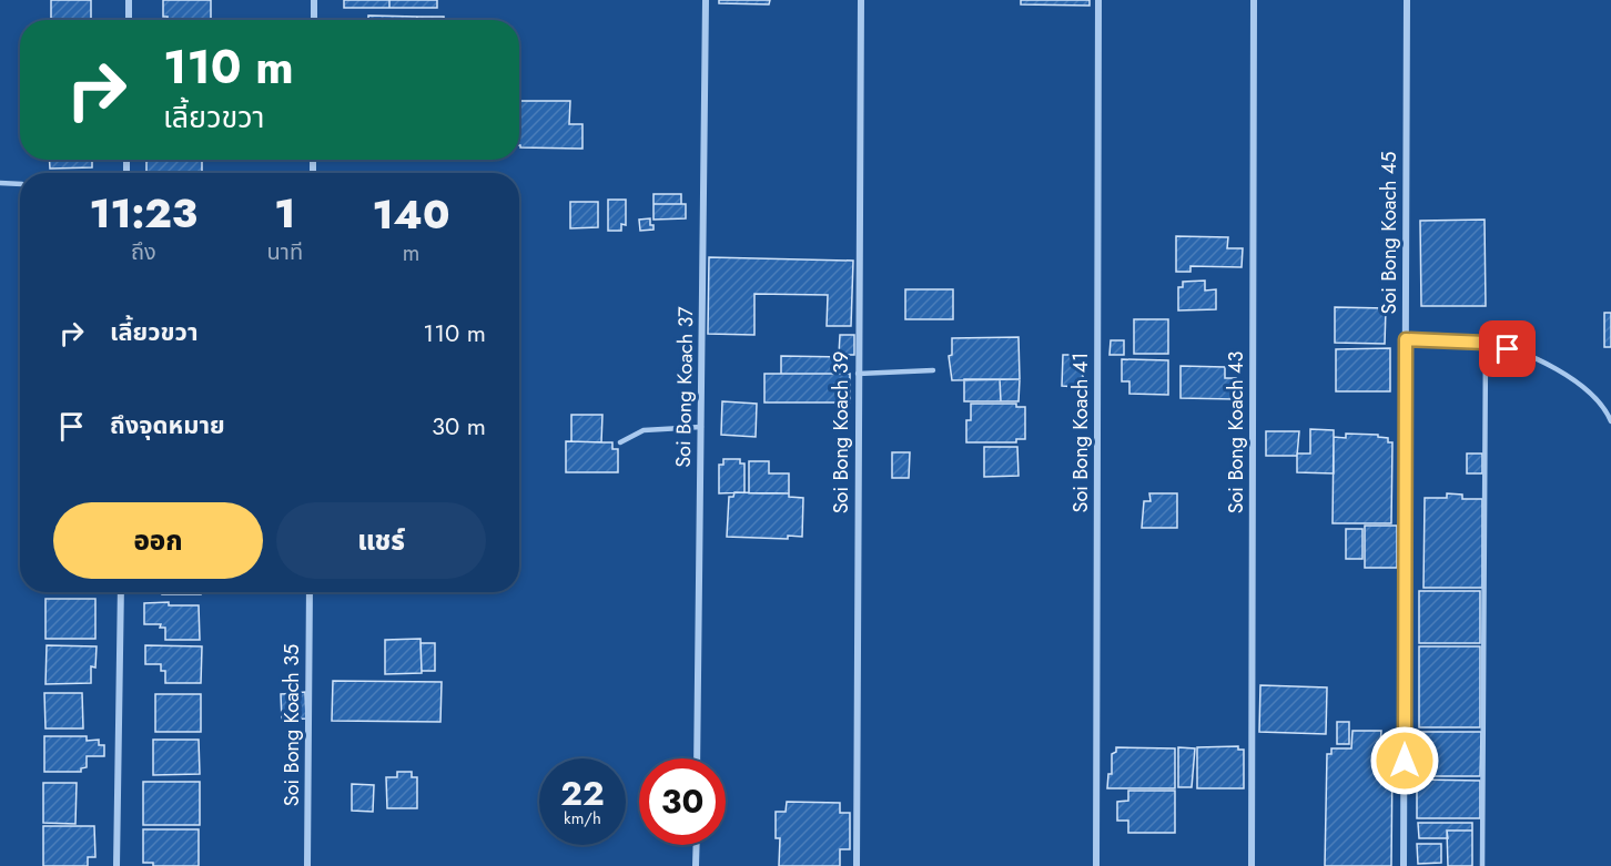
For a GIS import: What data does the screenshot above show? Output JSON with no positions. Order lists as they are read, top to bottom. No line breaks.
{"streets":{"street":["Soi Bong Koach 45","Soi Bong Koach 37","Soi Bong Koach 39","Soi Bong Koach 41","Soi Bong Koach 43","Soi Bong Koach 35"]},"page":{"turn":["110 m","เลี้ยวขวา"],"eta":["11:23","ถึง","1","นาที","140","m"],"list":[{"name":"เลี้ยวขวา","value":"110 m"},{"name":"ถึงจุดหมาย","value":"30 m"}],"buttons":["ออก","แชร์"],"speed":"22 km/h","limit":"30"}}
